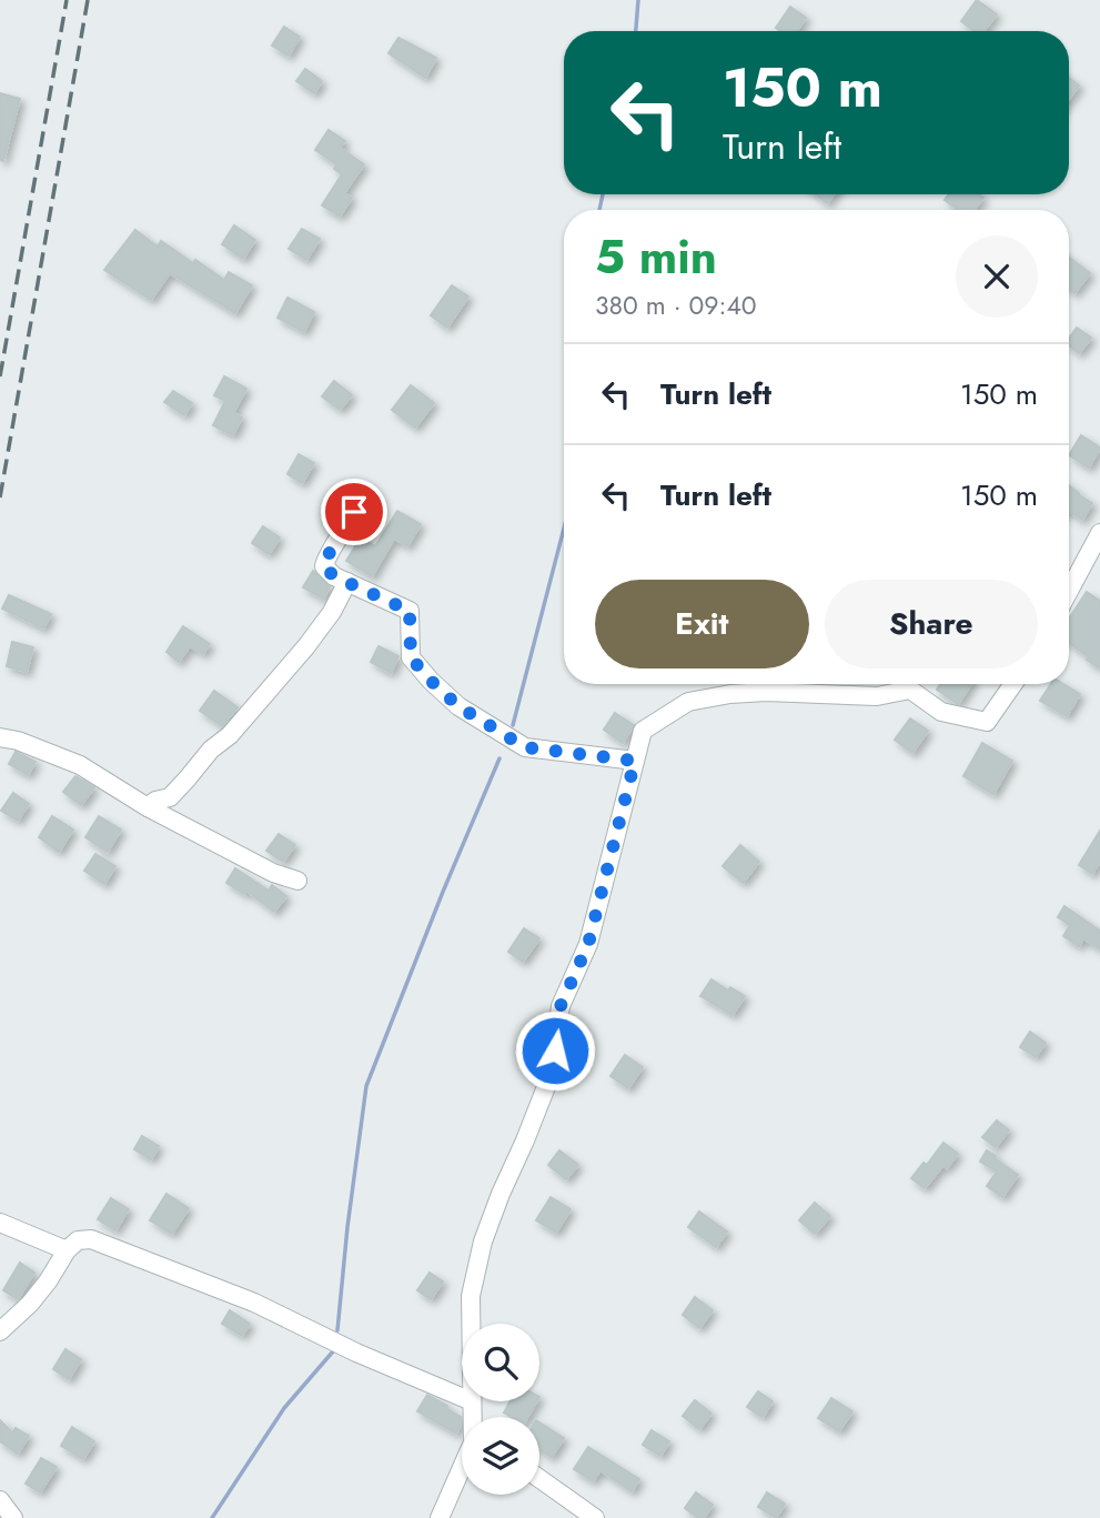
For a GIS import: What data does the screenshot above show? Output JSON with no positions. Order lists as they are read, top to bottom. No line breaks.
{"page":{"turn":["150 m","Turn left"],"heading":["5 min","380 m · 09:40"],"list":[{"name":"Turn left","value":"150 m"},{"name":"Turn left","value":"150 m"}],"buttons":["Exit","Share"]}}
